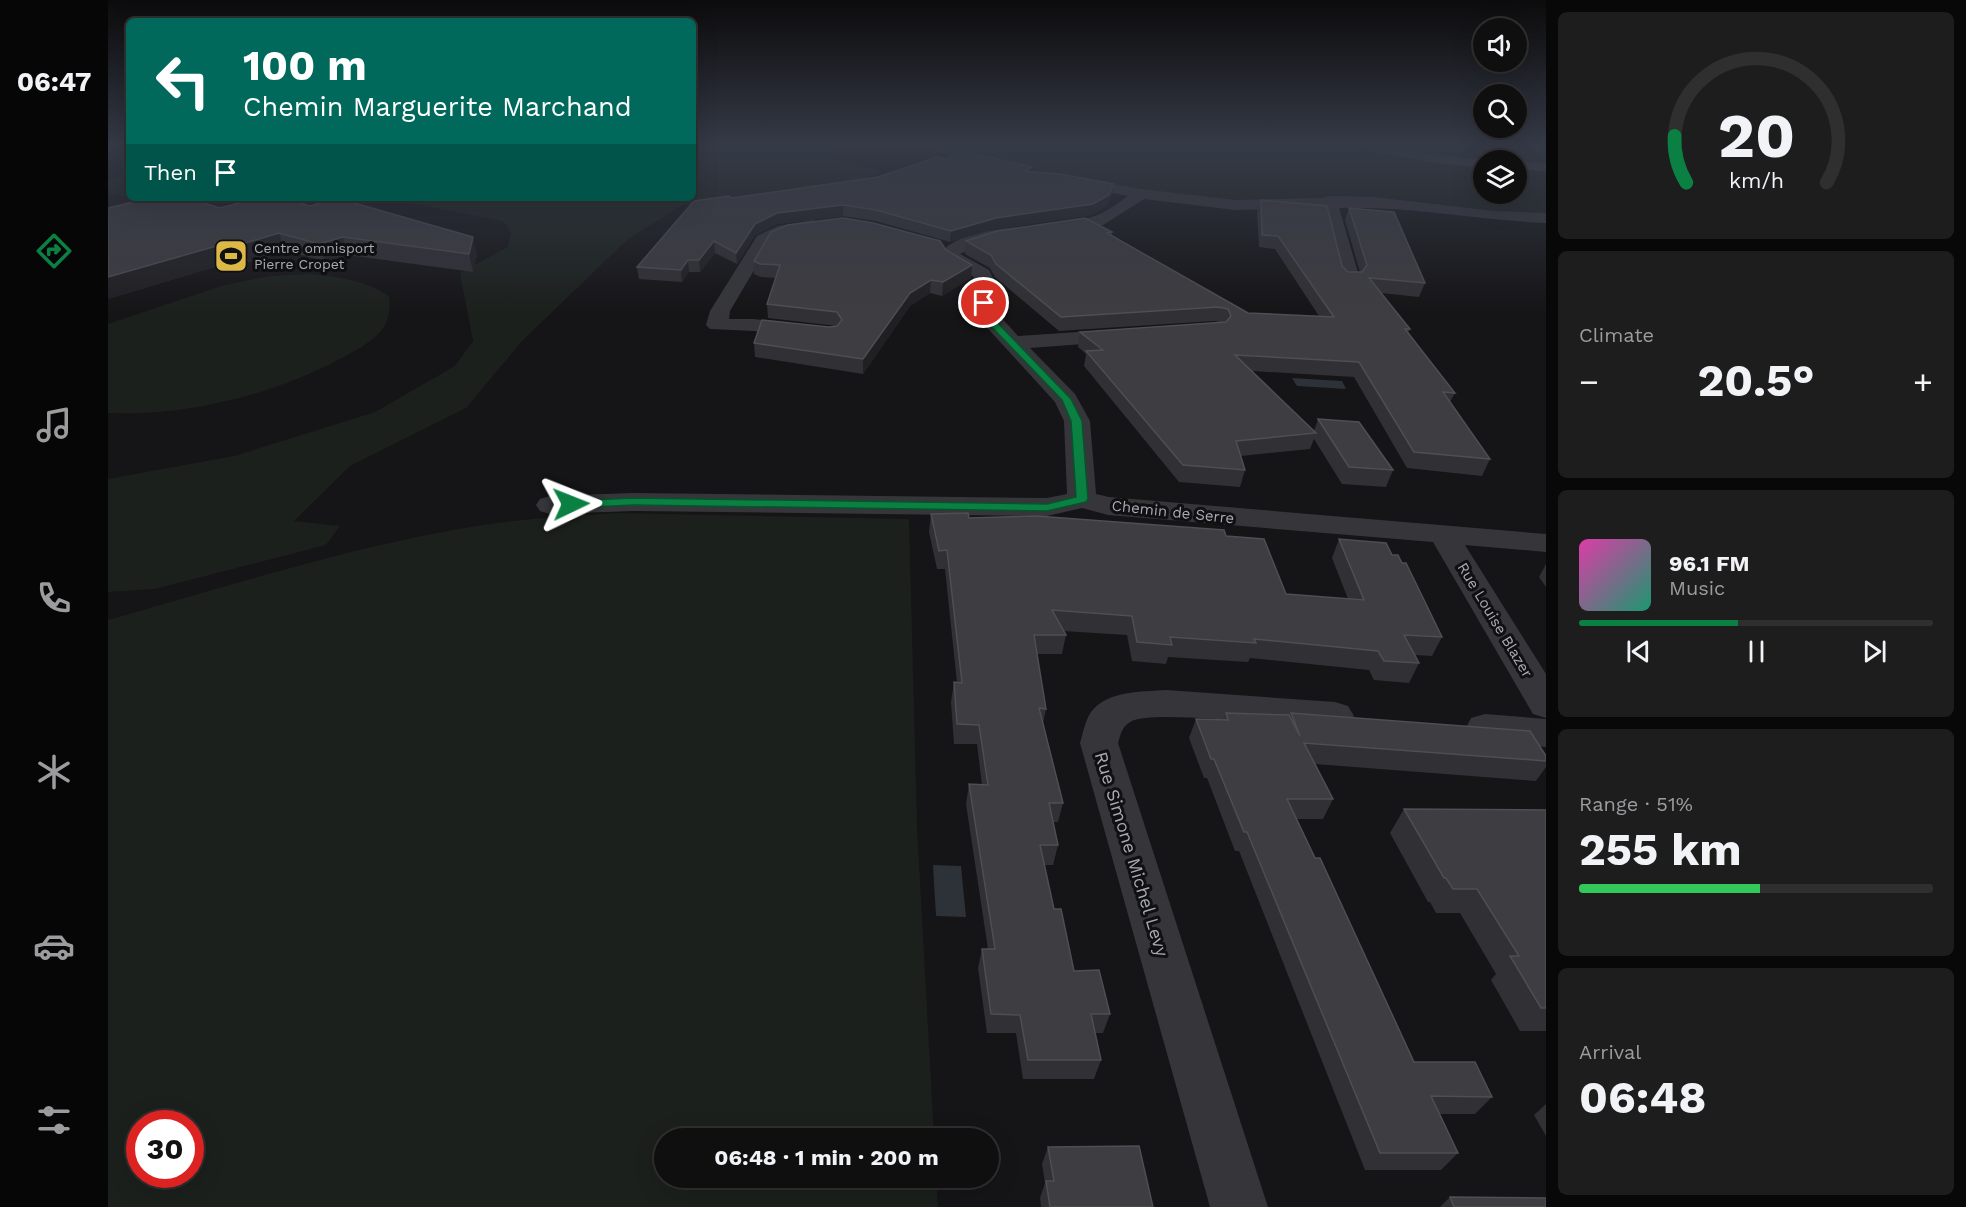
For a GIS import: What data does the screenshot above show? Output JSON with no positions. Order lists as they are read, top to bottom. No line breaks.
{"streets":{"street":["Chemin de Serre","Rue Louise Blazer","Rue Simone Michel Levy"]},"crossings":[["Chemin de Serre","Rue Louise Blazer"]],"places":{"sports":["Centre omnisport Pierre Cropet"]},"page":{"tabs":"06:47","turn":["100 m","Chemin Marguerite Marchand"],"then":"Then","tile":["Climate",["Range · 51%","255 km"],["Arrival","06:48"]],"heat":["−","20.5°","+"],"song":["96.1 FM","Music"],"limit":"30","trip":"06:48 · 1 min · 200 m","gauge":["20","km/h"]}}
